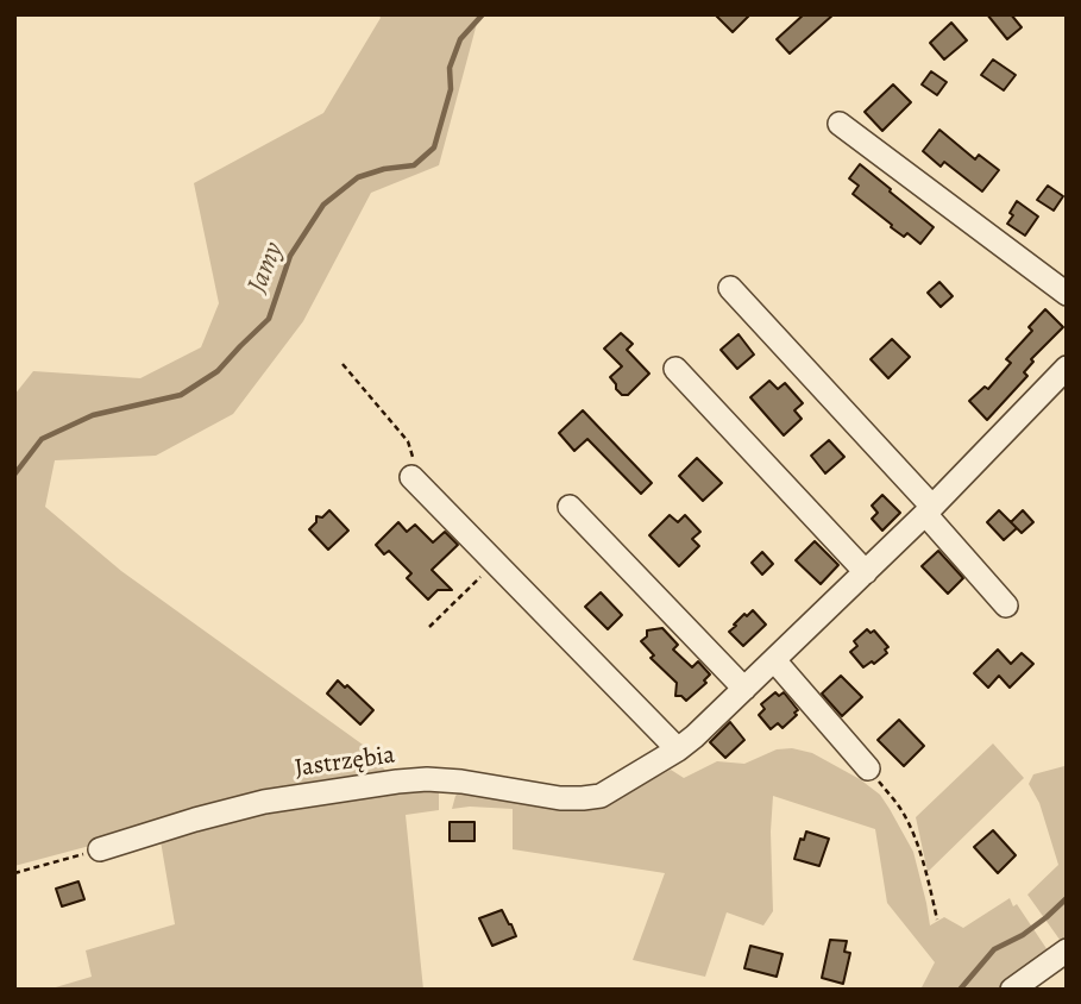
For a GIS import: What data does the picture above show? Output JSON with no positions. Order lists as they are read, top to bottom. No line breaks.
{"streets":{"street":["Jastrzębia"]},"water":["Jamy"]}
